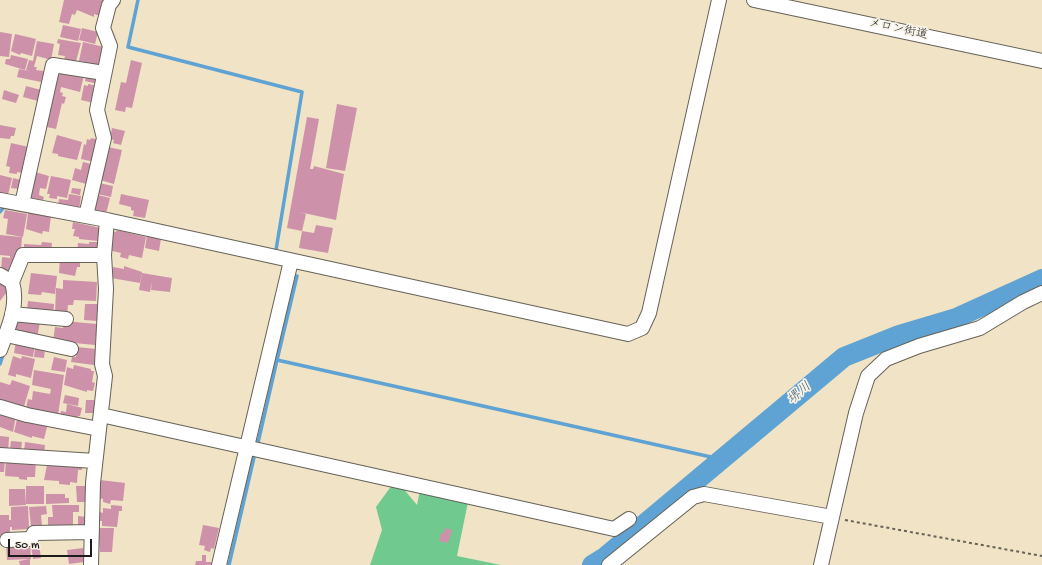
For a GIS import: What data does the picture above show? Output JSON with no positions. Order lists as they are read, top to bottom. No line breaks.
{"streets":{"street":["メロン街道"]},"water":["堺川"],"scale_bar":"50 m"}
